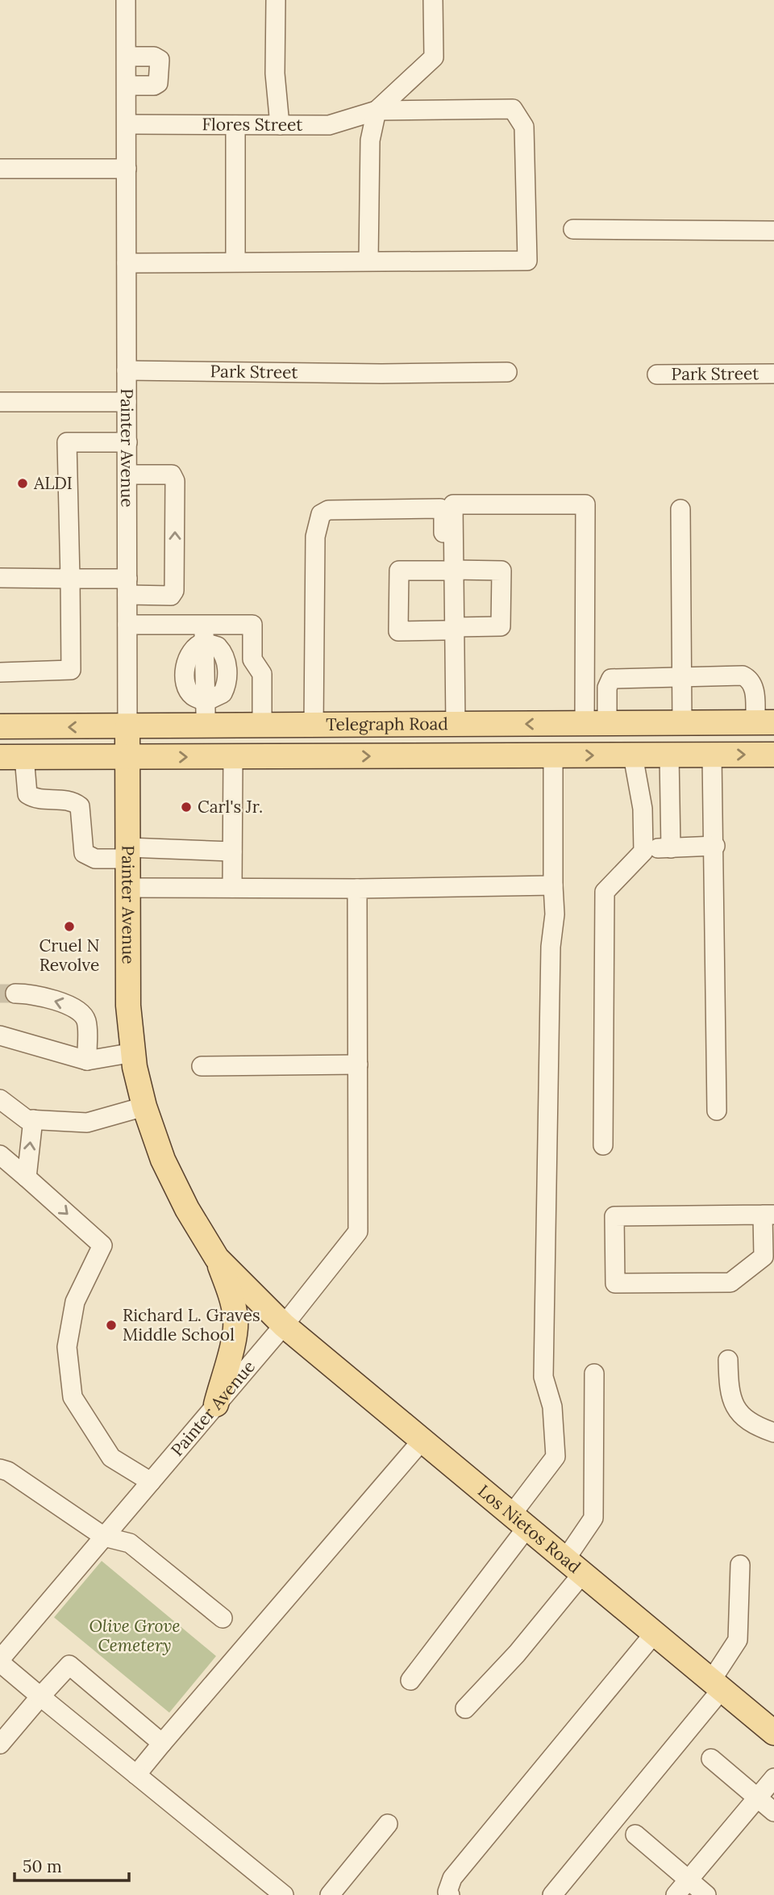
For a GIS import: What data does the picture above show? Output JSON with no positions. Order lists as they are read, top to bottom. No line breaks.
{"streets":{"main road":["Painter Avenue","Telegraph Road","Los Nietos Road"],"street":["Flores Street","Park Street"]},"crossings":[["Flores Street","Painter Avenue"],["Park Street","Painter Avenue"],["Painter Avenue","Telegraph Road"],["Painter Avenue","Los Nietos Road"]],"parks":["Olive Grove Cemetery"],"places":["ALDI","Carl's Jr.","Cruel N Revolve","Richard L. Graves Middle School"],"scale_bar":"50 m"}
